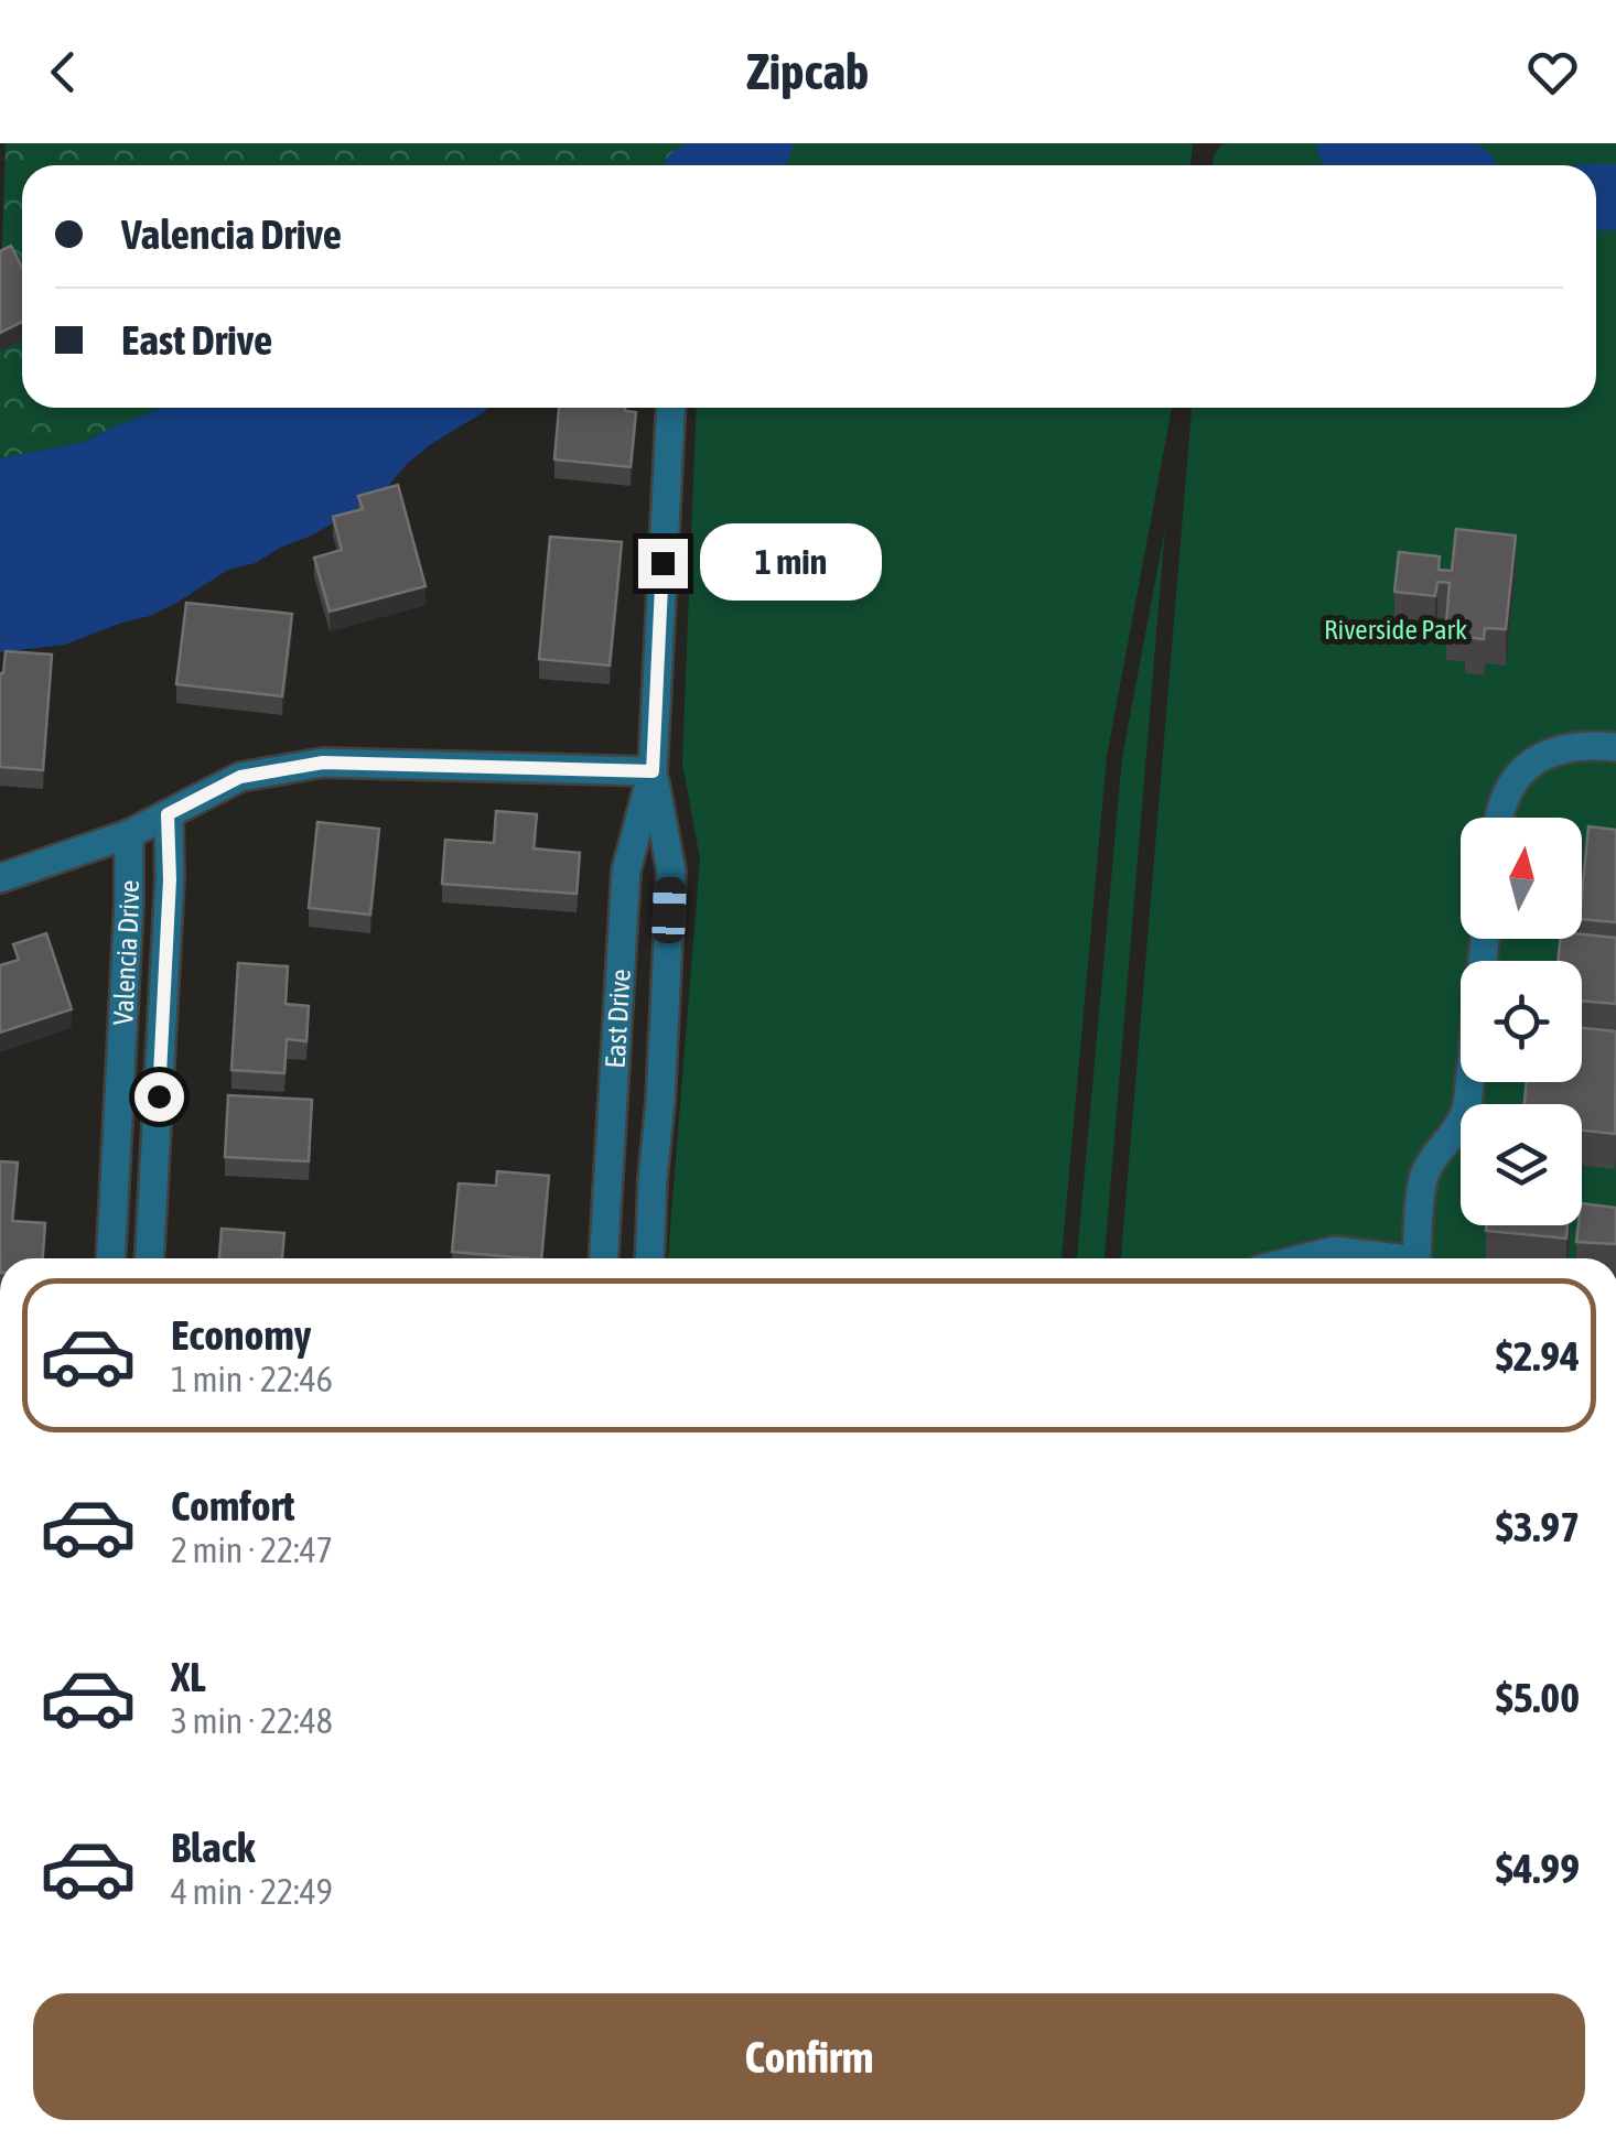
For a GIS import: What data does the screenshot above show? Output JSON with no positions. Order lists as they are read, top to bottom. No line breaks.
{"streets":{"street":["Valencia Drive","East Drive"]},"parks":["Riverside Park"],"north":"top","page":{"header":"Zipcab","banner":["Valencia Drive","East Drive"],"bubble":"1 min","list":[{"name":"Economy","note":"1 min · 22:46","value":"$2.94"},{"name":"Comfort","note":"2 min · 22:47","value":"$3.97"},{"name":"XL","note":"3 min · 22:48","value":"$5.00"},{"name":"Black","note":"4 min · 22:49","value":"$4.99"}],"buttons":"Confirm"}}
